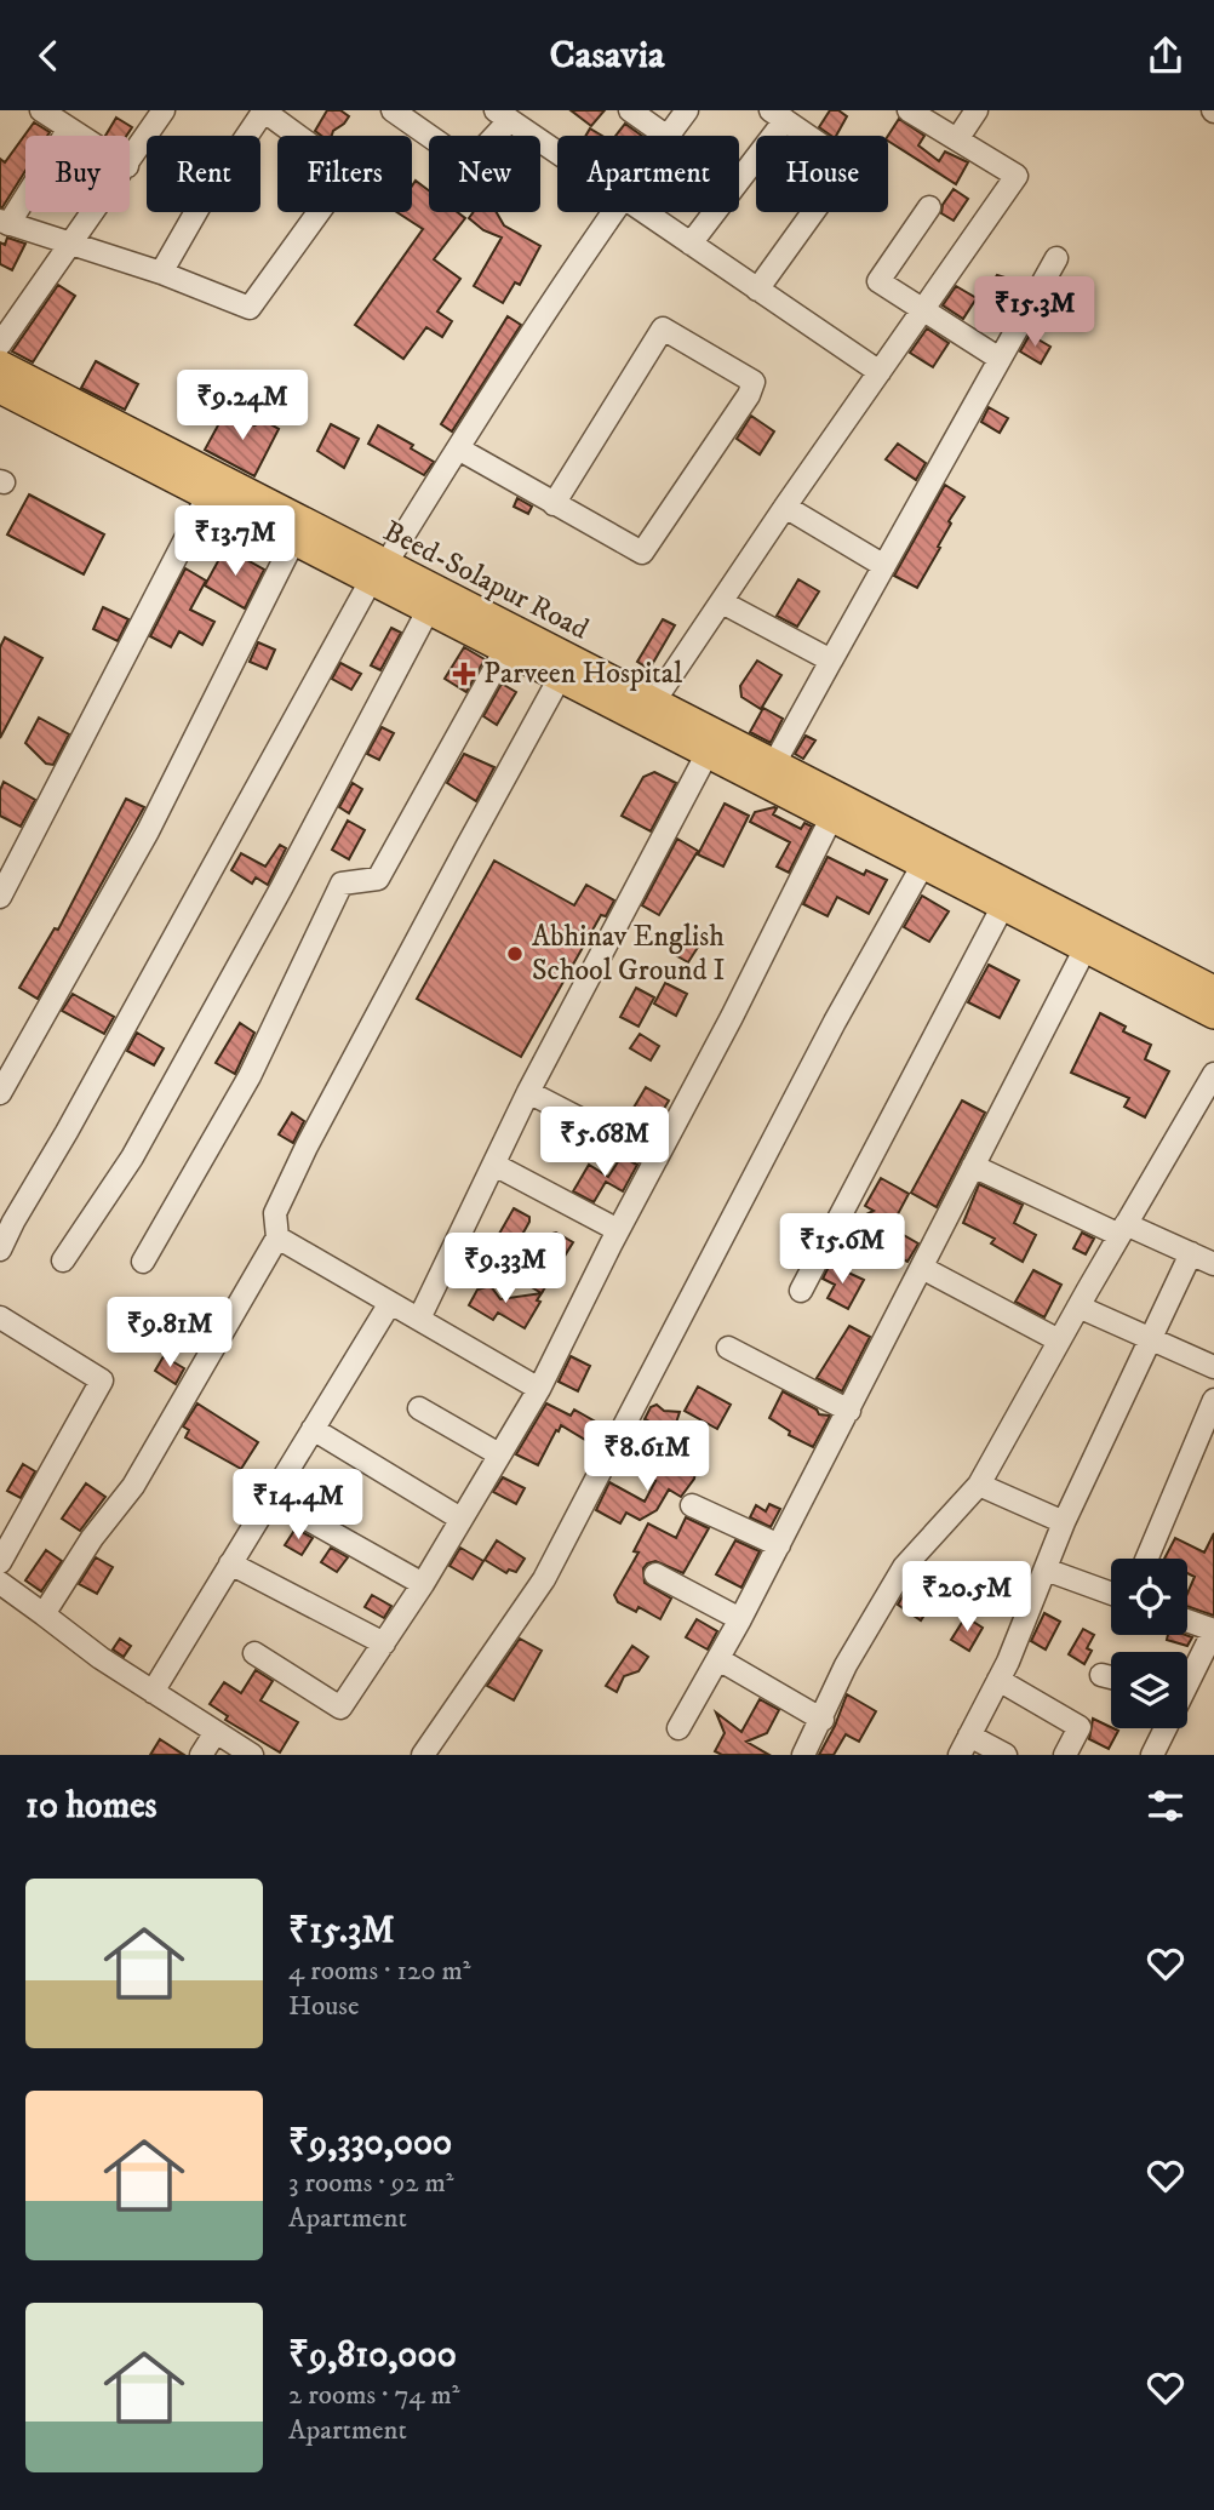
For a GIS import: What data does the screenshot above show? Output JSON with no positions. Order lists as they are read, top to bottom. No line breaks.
{"streets":{"main road":["Beed-Solapur Road"]},"places":{"health":["Parveen Hospital"],"other":["Abhinav English School Ground I"]},"page":{"header":"Casavia","chip":["Buy","Rent","Filters","New","Apartment","House"],"price":["₹15.3M","₹9.24M","₹13.7M","₹5.68M","₹15.6M","₹9.33M","₹9.81M","₹8.61M","₹14.4M","₹20.5M"],"heading":"10 homes","list":[{"name":"₹15.3M","note":"4 rooms · 120 m² · House"},{"name":"₹9,330,000","note":"3 rooms · 92 m² · Apartment"},{"name":"₹9,810,000","note":"2 rooms · 74 m² · Apartment"}]}}
